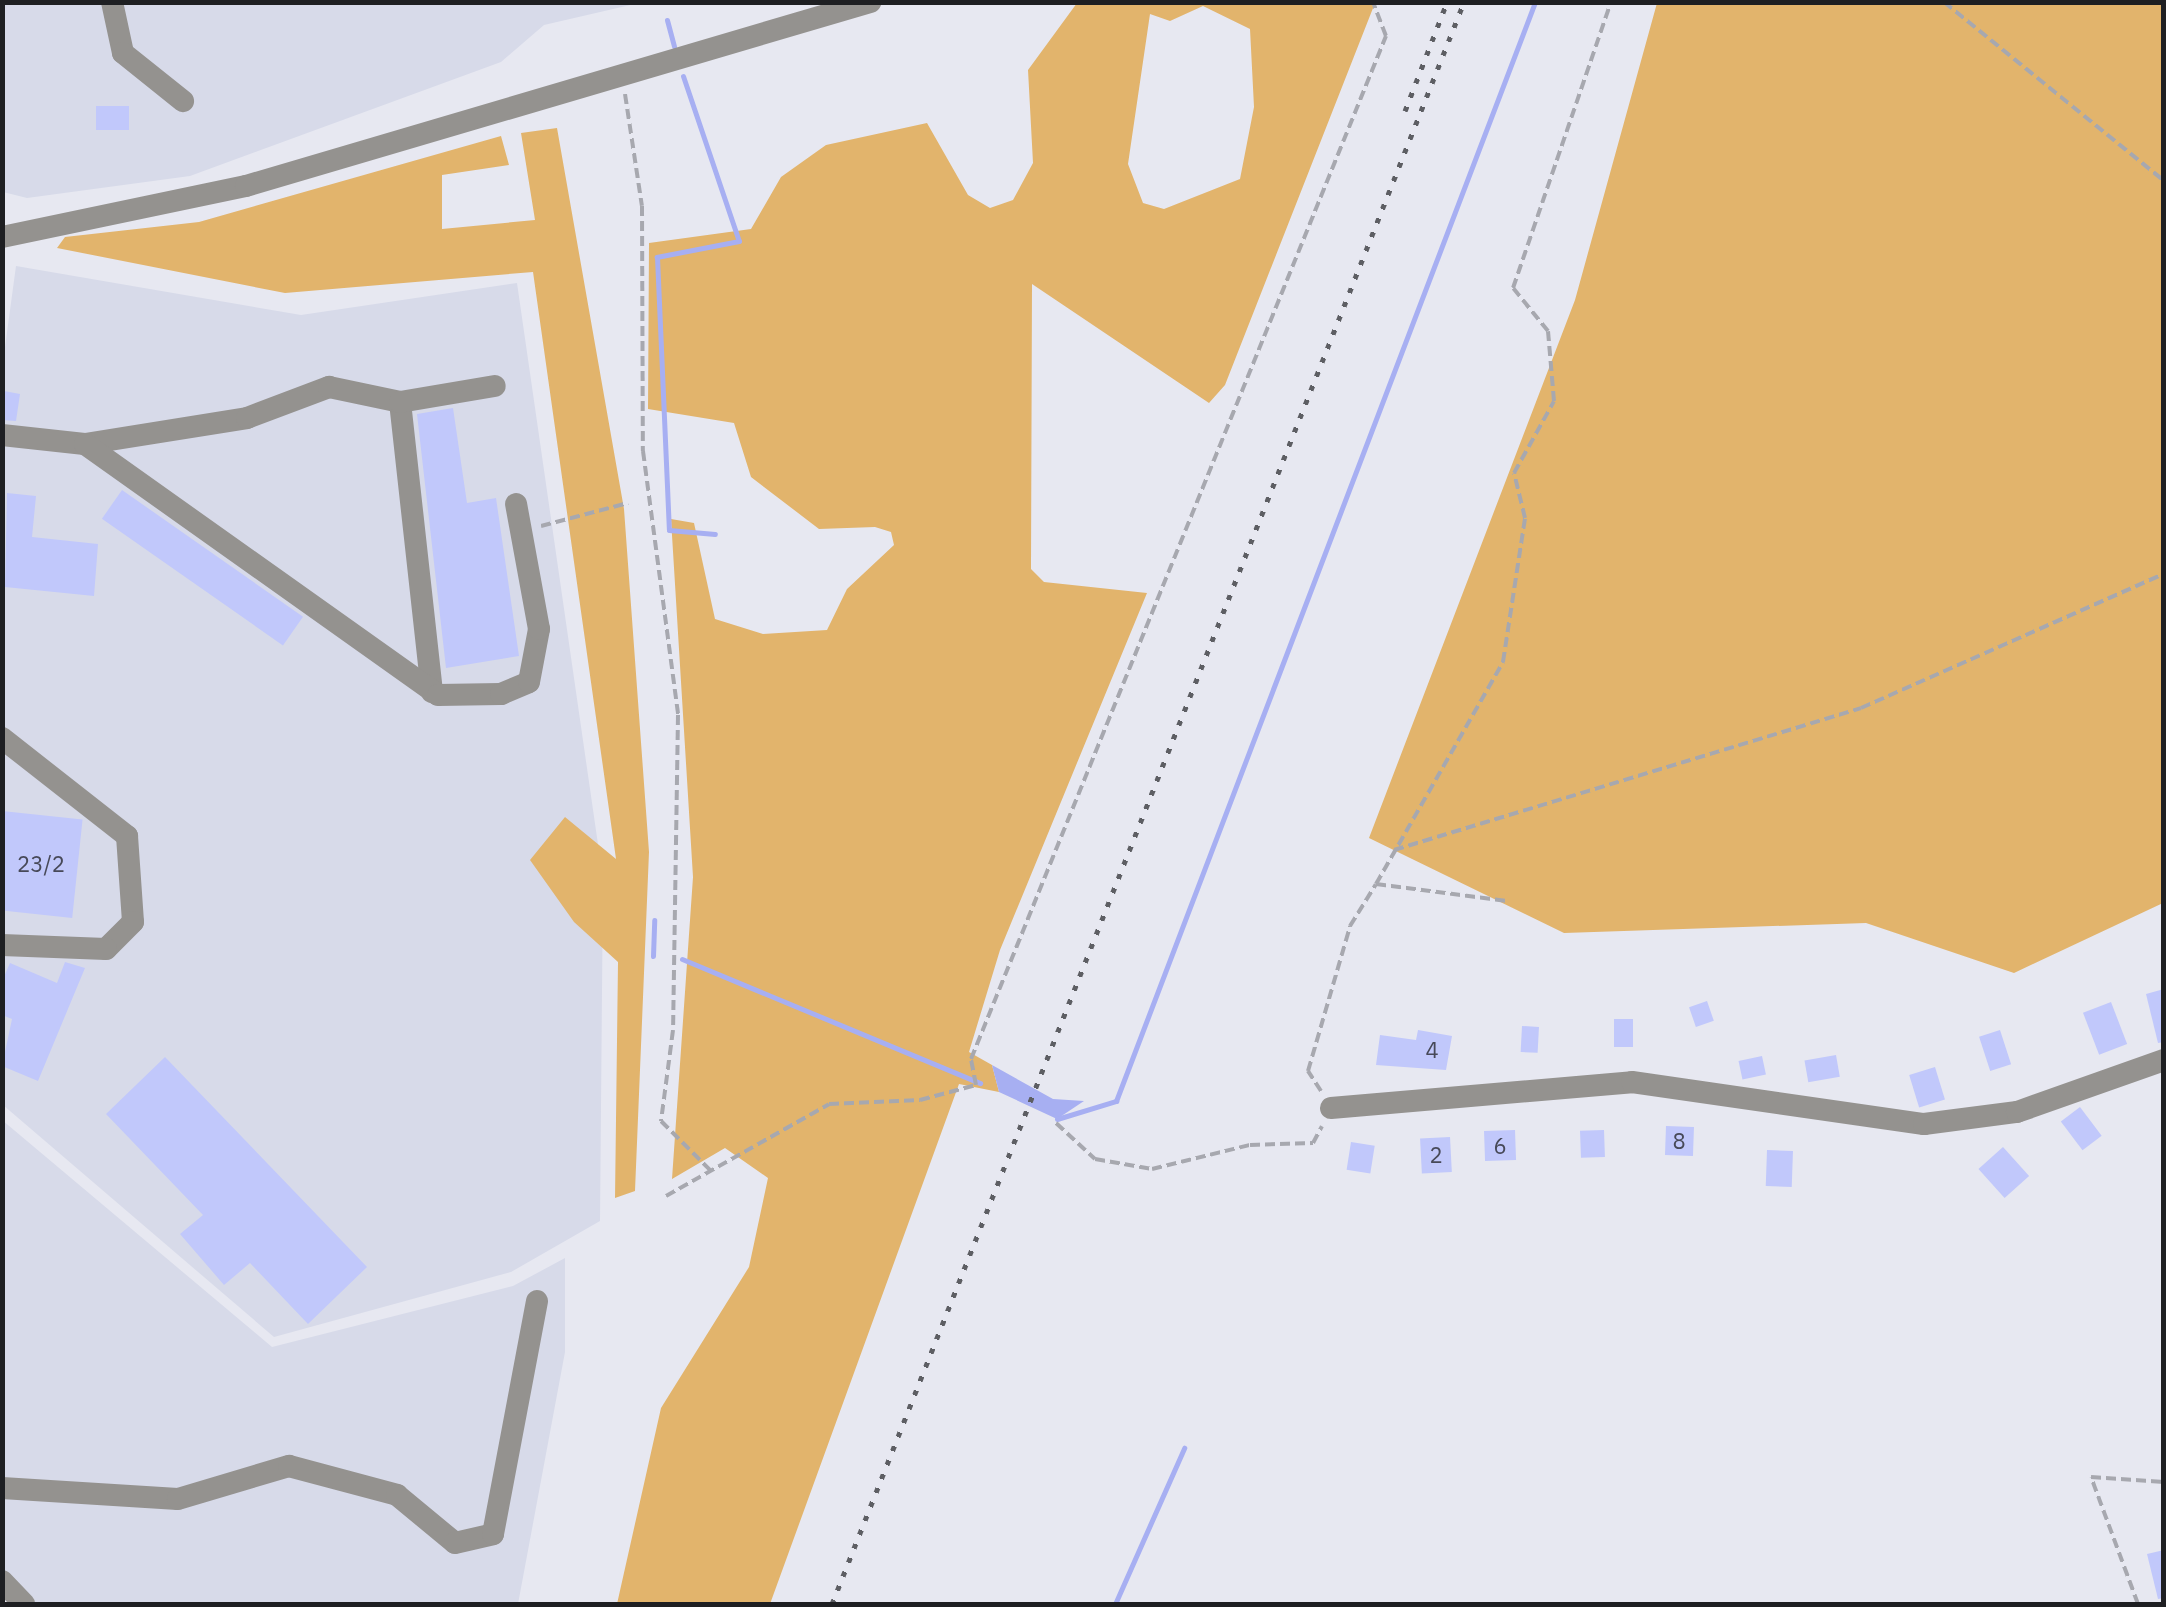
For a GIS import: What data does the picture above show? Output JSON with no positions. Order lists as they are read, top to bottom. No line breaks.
{"house_numbers":["23/2","4","8","6","2"]}
